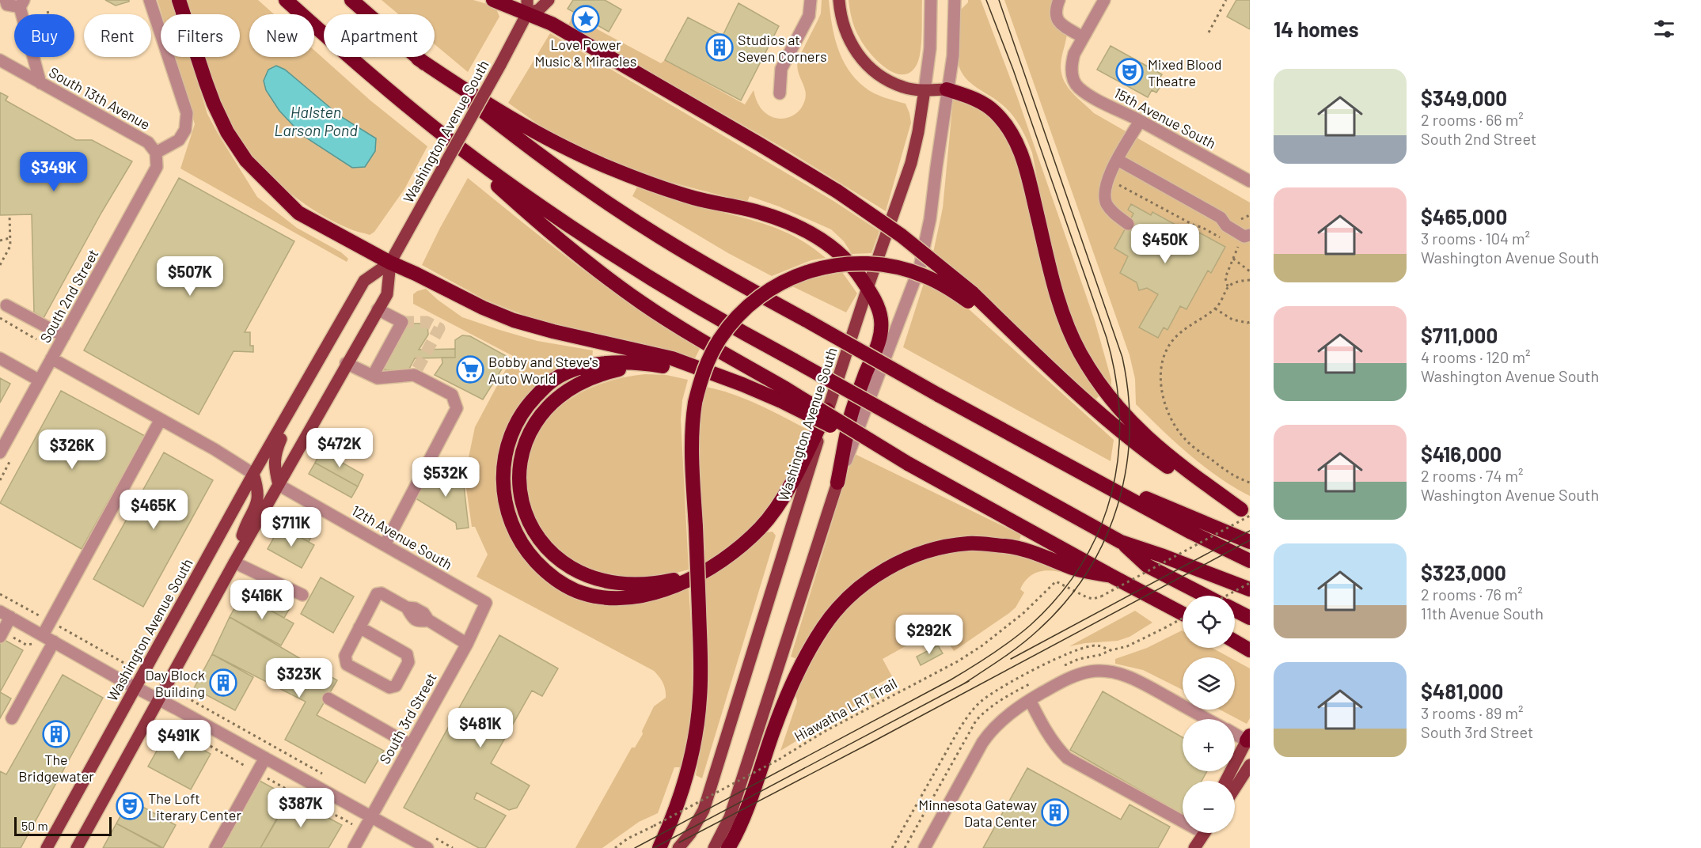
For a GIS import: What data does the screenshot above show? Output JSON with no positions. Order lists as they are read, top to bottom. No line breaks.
{"streets":{"main road":["Washington Avenue South"],"street":["South 13th Avenue","15th Avenue South","South 2nd Street","12th Avenue South","South 3rd Street"],"path":["Hiawatha LRT Trail"]},"crossings":[["South 13th Avenue","South 2nd Street"],["Washington Avenue South","12th Avenue South"],["12th Avenue South","South 3rd Street"]],"water":["Halsten Larson Pond"],"places":{"place":["Love Power Music & Miracles"],"building":["Studios at Seven Corners","Day Block Building","The Bridgewater","Minnesota Gateway Data Center"],"theatre":["Mixed Blood Theatre","The Loft Literary Center"],"supermarket":["Bobby and Steve's Auto World"]},"scale_bar":"50 m","page":{"heading":"14 homes","chip":["Buy","Rent","Filters","New","Apartment"],"list":[{"name":"$349,000","note":"2 rooms · 66 m² · South 2nd Street"},{"name":"$465,000","note":"3 rooms · 104 m² · Washington Avenue South"},{"name":"$711,000","note":"4 rooms · 120 m² · Washington Avenue South"},{"name":"$416,000","note":"2 rooms · 74 m² · Washington Avenue South"},{"name":"$323,000","note":"2 rooms · 76 m² · 11th Avenue South"},{"name":"$481,000","note":"3 rooms · 89 m² · South 3rd Street"}],"price":["$349K","$450K","$507K","$472K","$326K","$532K","$465K","$711K","$416K","$292K","$323K","$481K","$491K","$387K"],"map_buttons":["+","−"],"scale":"50 m"}}
